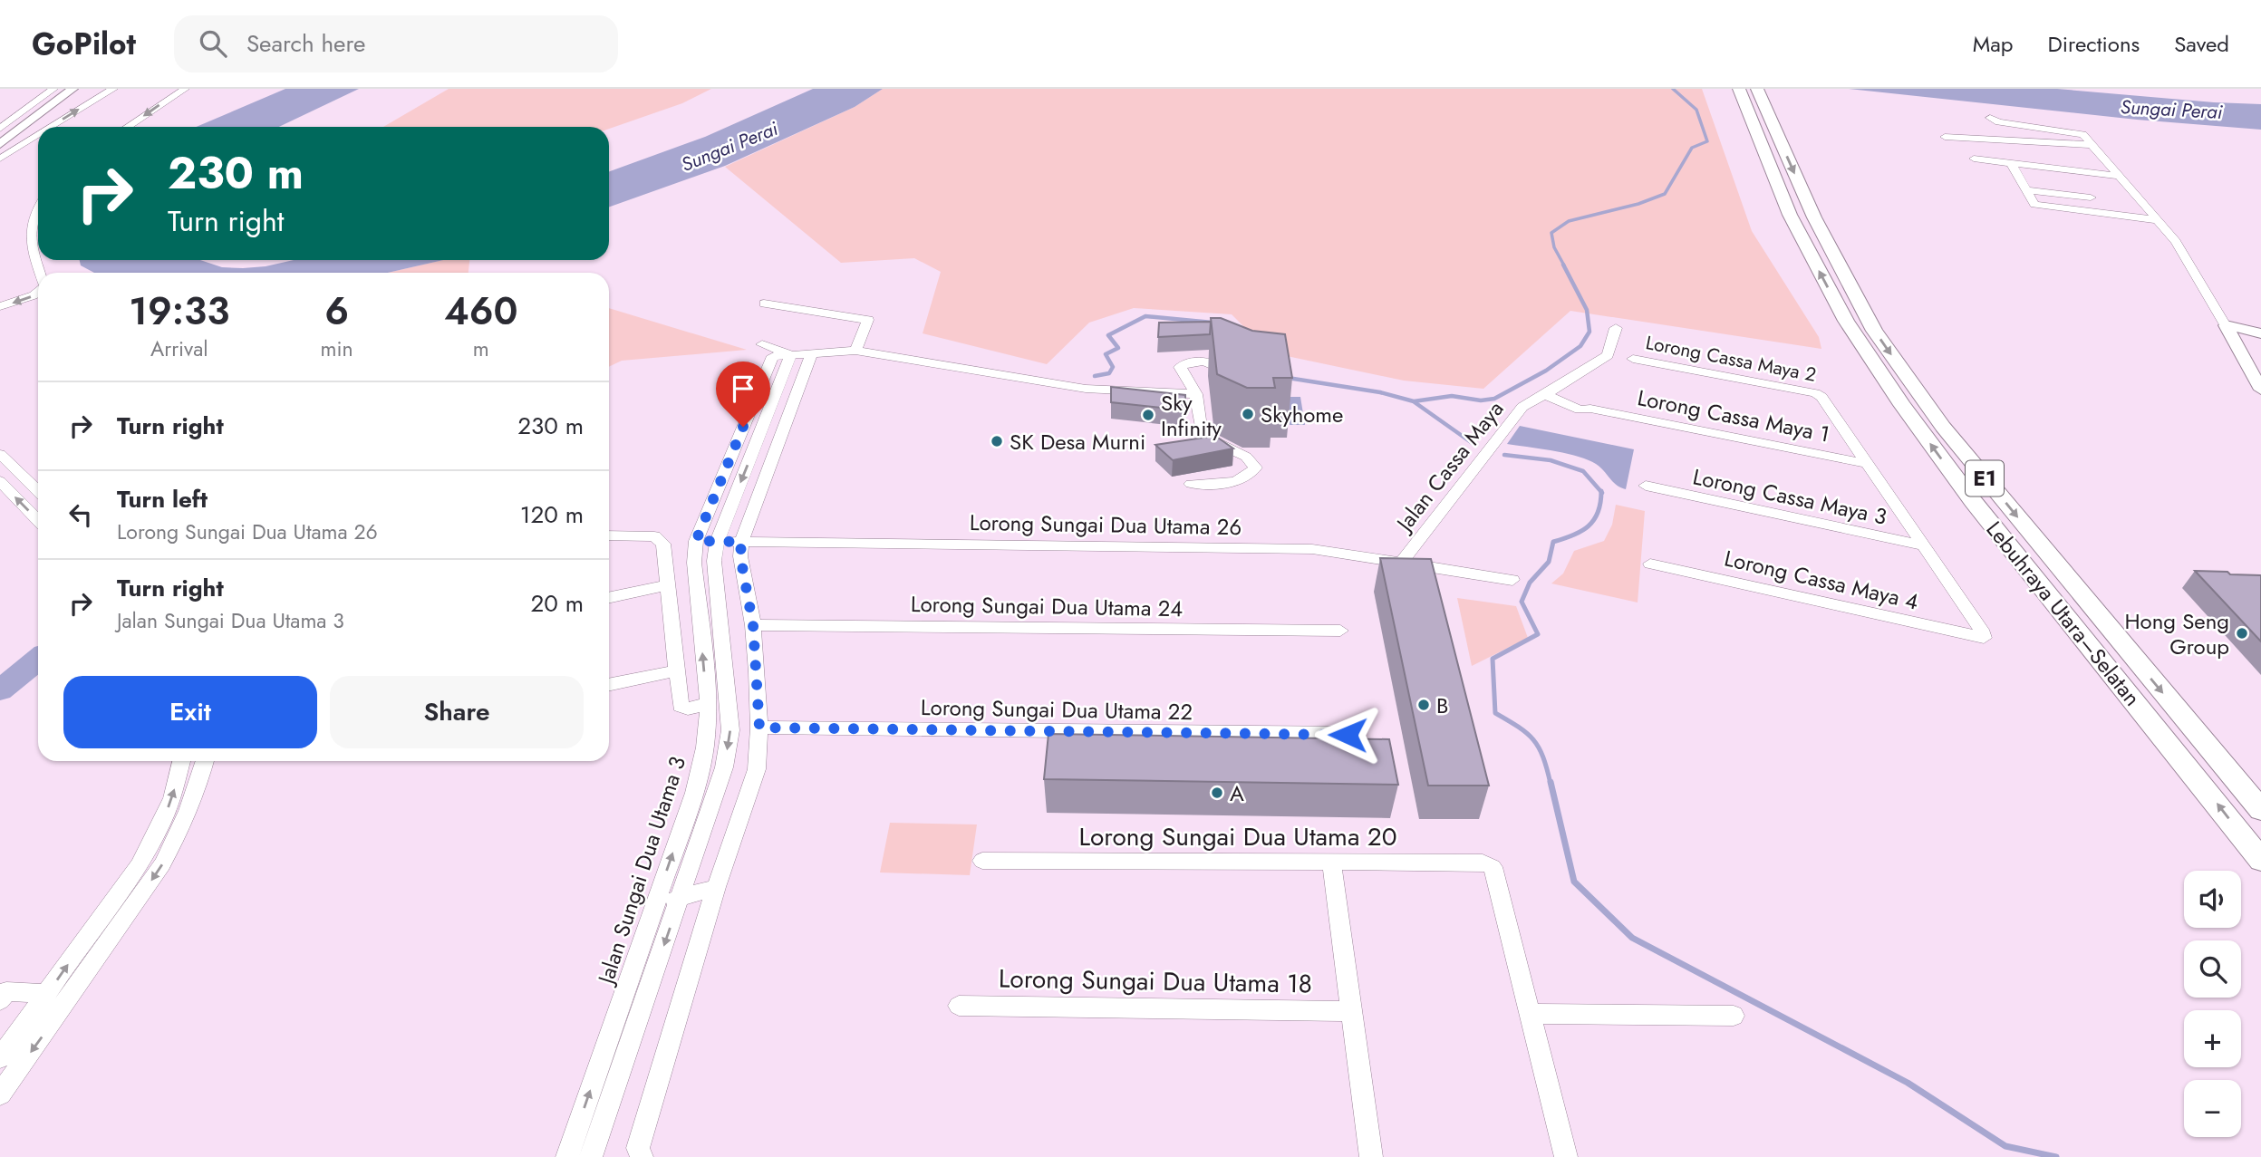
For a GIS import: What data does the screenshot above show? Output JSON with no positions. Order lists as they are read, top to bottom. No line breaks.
{"streets":{"highway":["E1","Lebuhraya Utara–Selatan"],"street":["Lorong Cassa Maya 2","Lorong Cassa Maya 1","Jalan Cassa Maya","Lorong Cassa Maya 3","Lorong Sungai Dua Utama 26","Lorong Cassa Maya 4","Lorong Sungai Dua Utama 24","Lorong Sungai Dua Utama 22","Lorong Sungai Dua Utama 20","Jalan Sungai Dua Utama 3","Lorong Sungai Dua Utama 18"]},"crossings":[["Lorong Cassa Maya 2","Lorong Cassa Maya 1"],["Lorong Cassa Maya 1","Jalan Cassa Maya"],["Jalan Cassa Maya","Lorong Sungai Dua Utama 26"],["Lorong Cassa Maya 3","Lorong Cassa Maya 4"],["Lorong Sungai Dua Utama 26","Jalan Sungai Dua Utama 3"]],"water":["Sungai Perai"],"places":["Skyhome","Sky Infinity","SK Desa Murni","Hong Seng Group","B","A"],"page":{"header":"GoPilot","search":"Search here","nav":["Map","Directions","Saved"],"turn":["230 m","Turn right"],"eta":["19:33","Arrival","6","min","460","m"],"list":[{"name":"Turn right","value":"230 m"},{"name":"Turn left","note":"Lorong Sungai Dua Utama 26","value":"120 m"},{"name":"Turn right","note":"Jalan Sungai Dua Utama 3","value":"20 m"}],"buttons":["Exit","Share"],"map_buttons":["+","−"]}}
